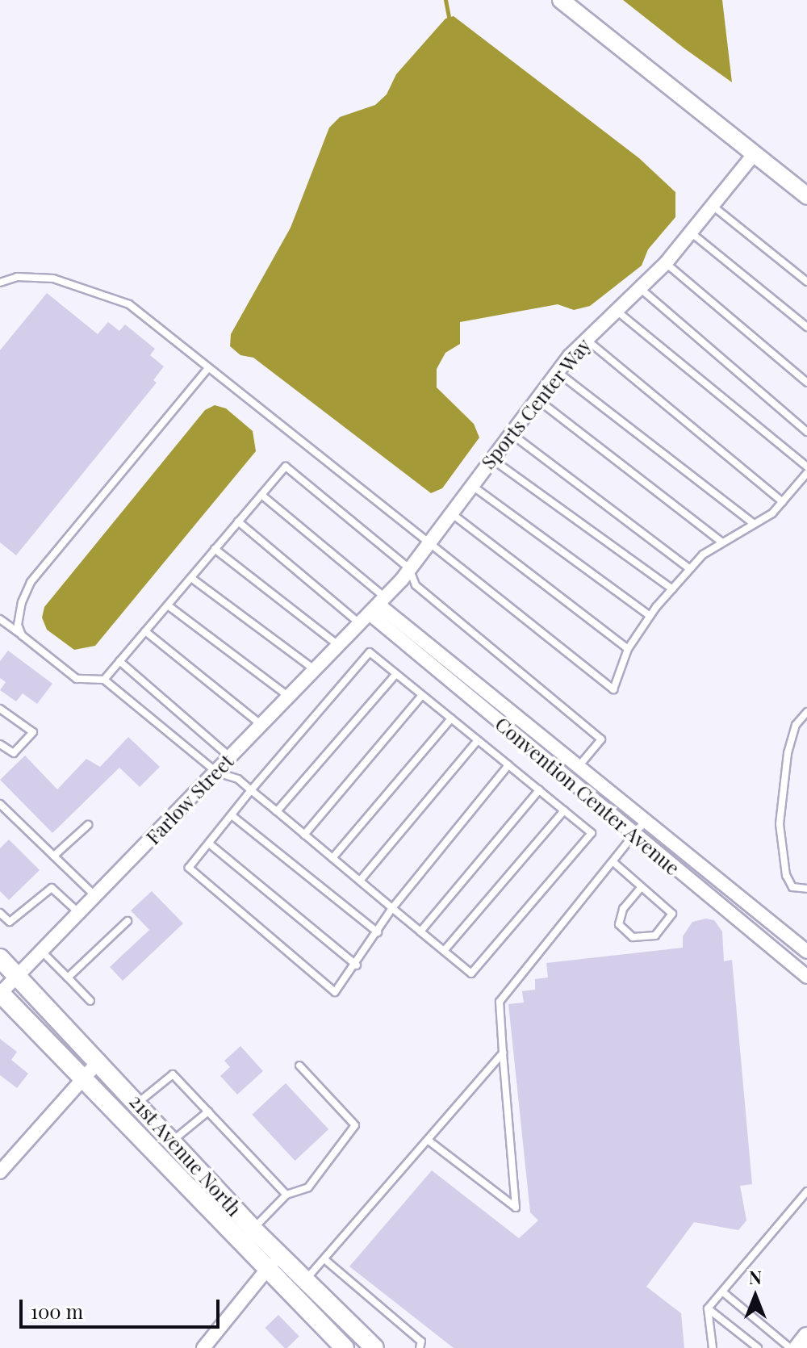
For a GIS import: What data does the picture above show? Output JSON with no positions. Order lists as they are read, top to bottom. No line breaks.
{"streets":{"main road":["21st Avenue North"],"street":["Sports Center Way","Convention Center Avenue","Farlow Street"]},"crossings":[["Sports Center Way","Convention Center Avenue"],["Sports Center Way","Farlow Street"],["Convention Center Avenue","Farlow Street"],["Farlow Street","21st Avenue North"]],"scale_bar":"100 m","north":"top"}
